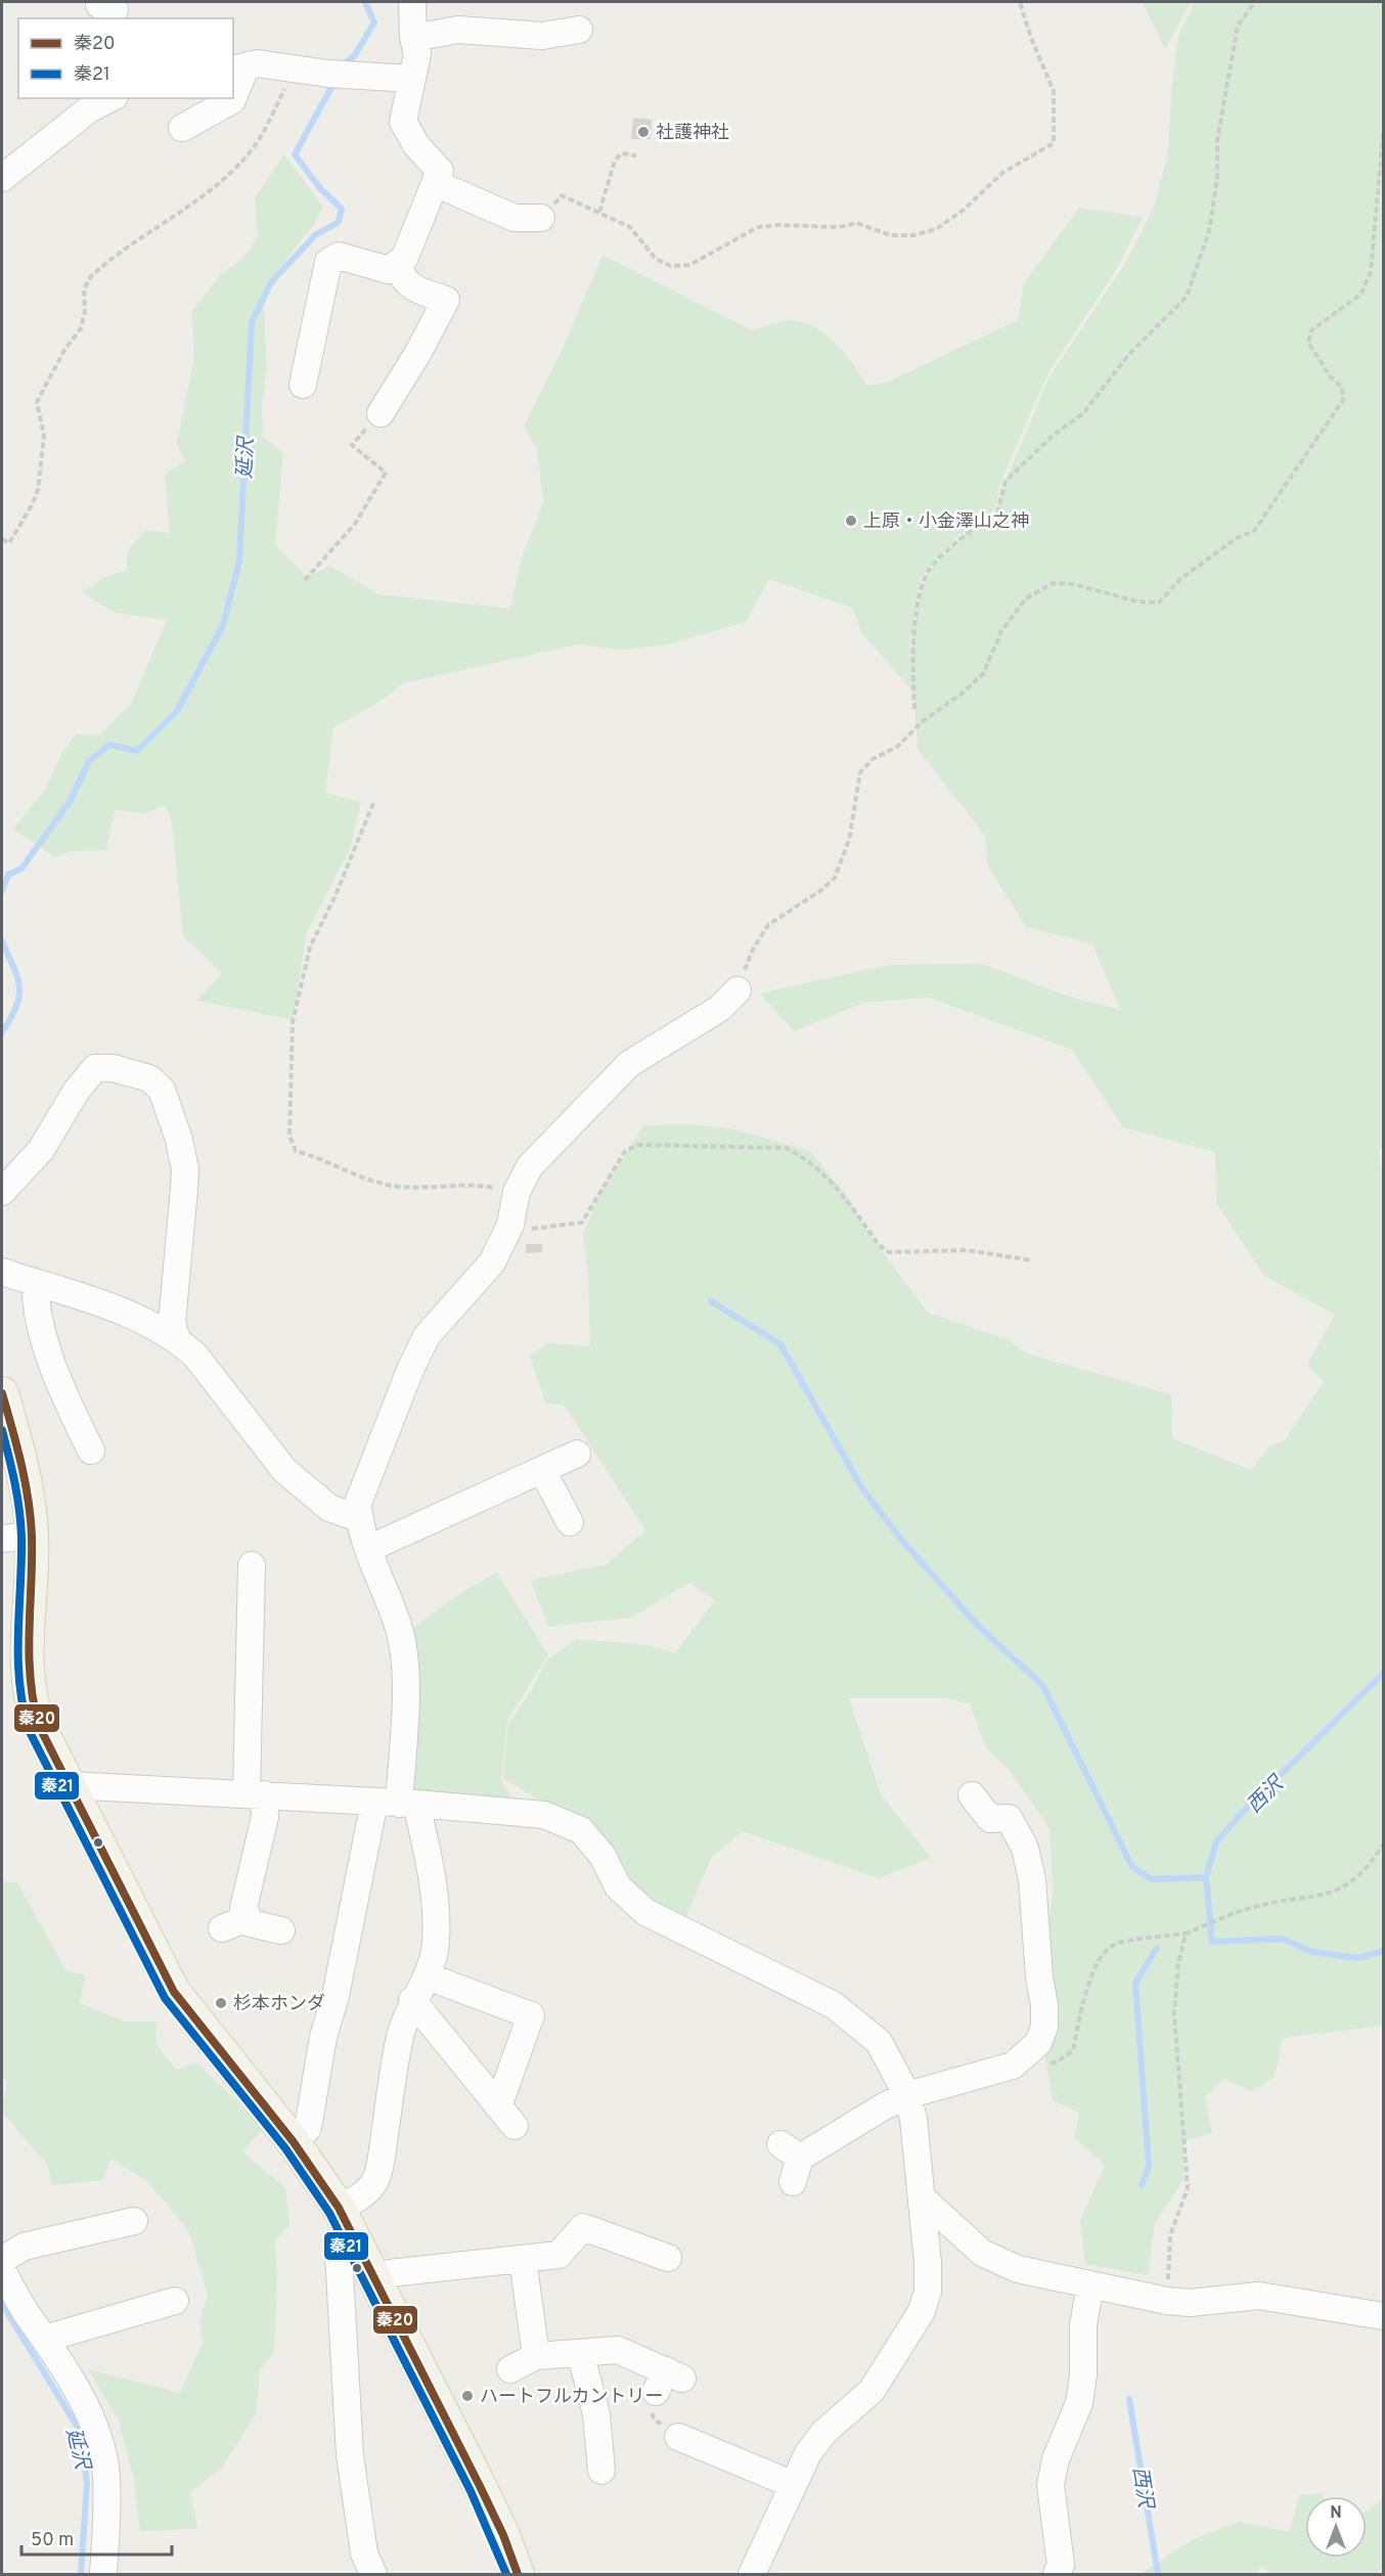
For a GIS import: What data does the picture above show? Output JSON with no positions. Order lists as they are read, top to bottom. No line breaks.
{"water":["延沢","西沢"],"places":["社護神社","上原・小金澤山之神","杉本ホンダ","ハートフルカントリー"],"lines":["transit line 秦20","transit line 秦21"],"legend":["秦20","秦21"],"scale_bar":"50 m","north":"top"}
